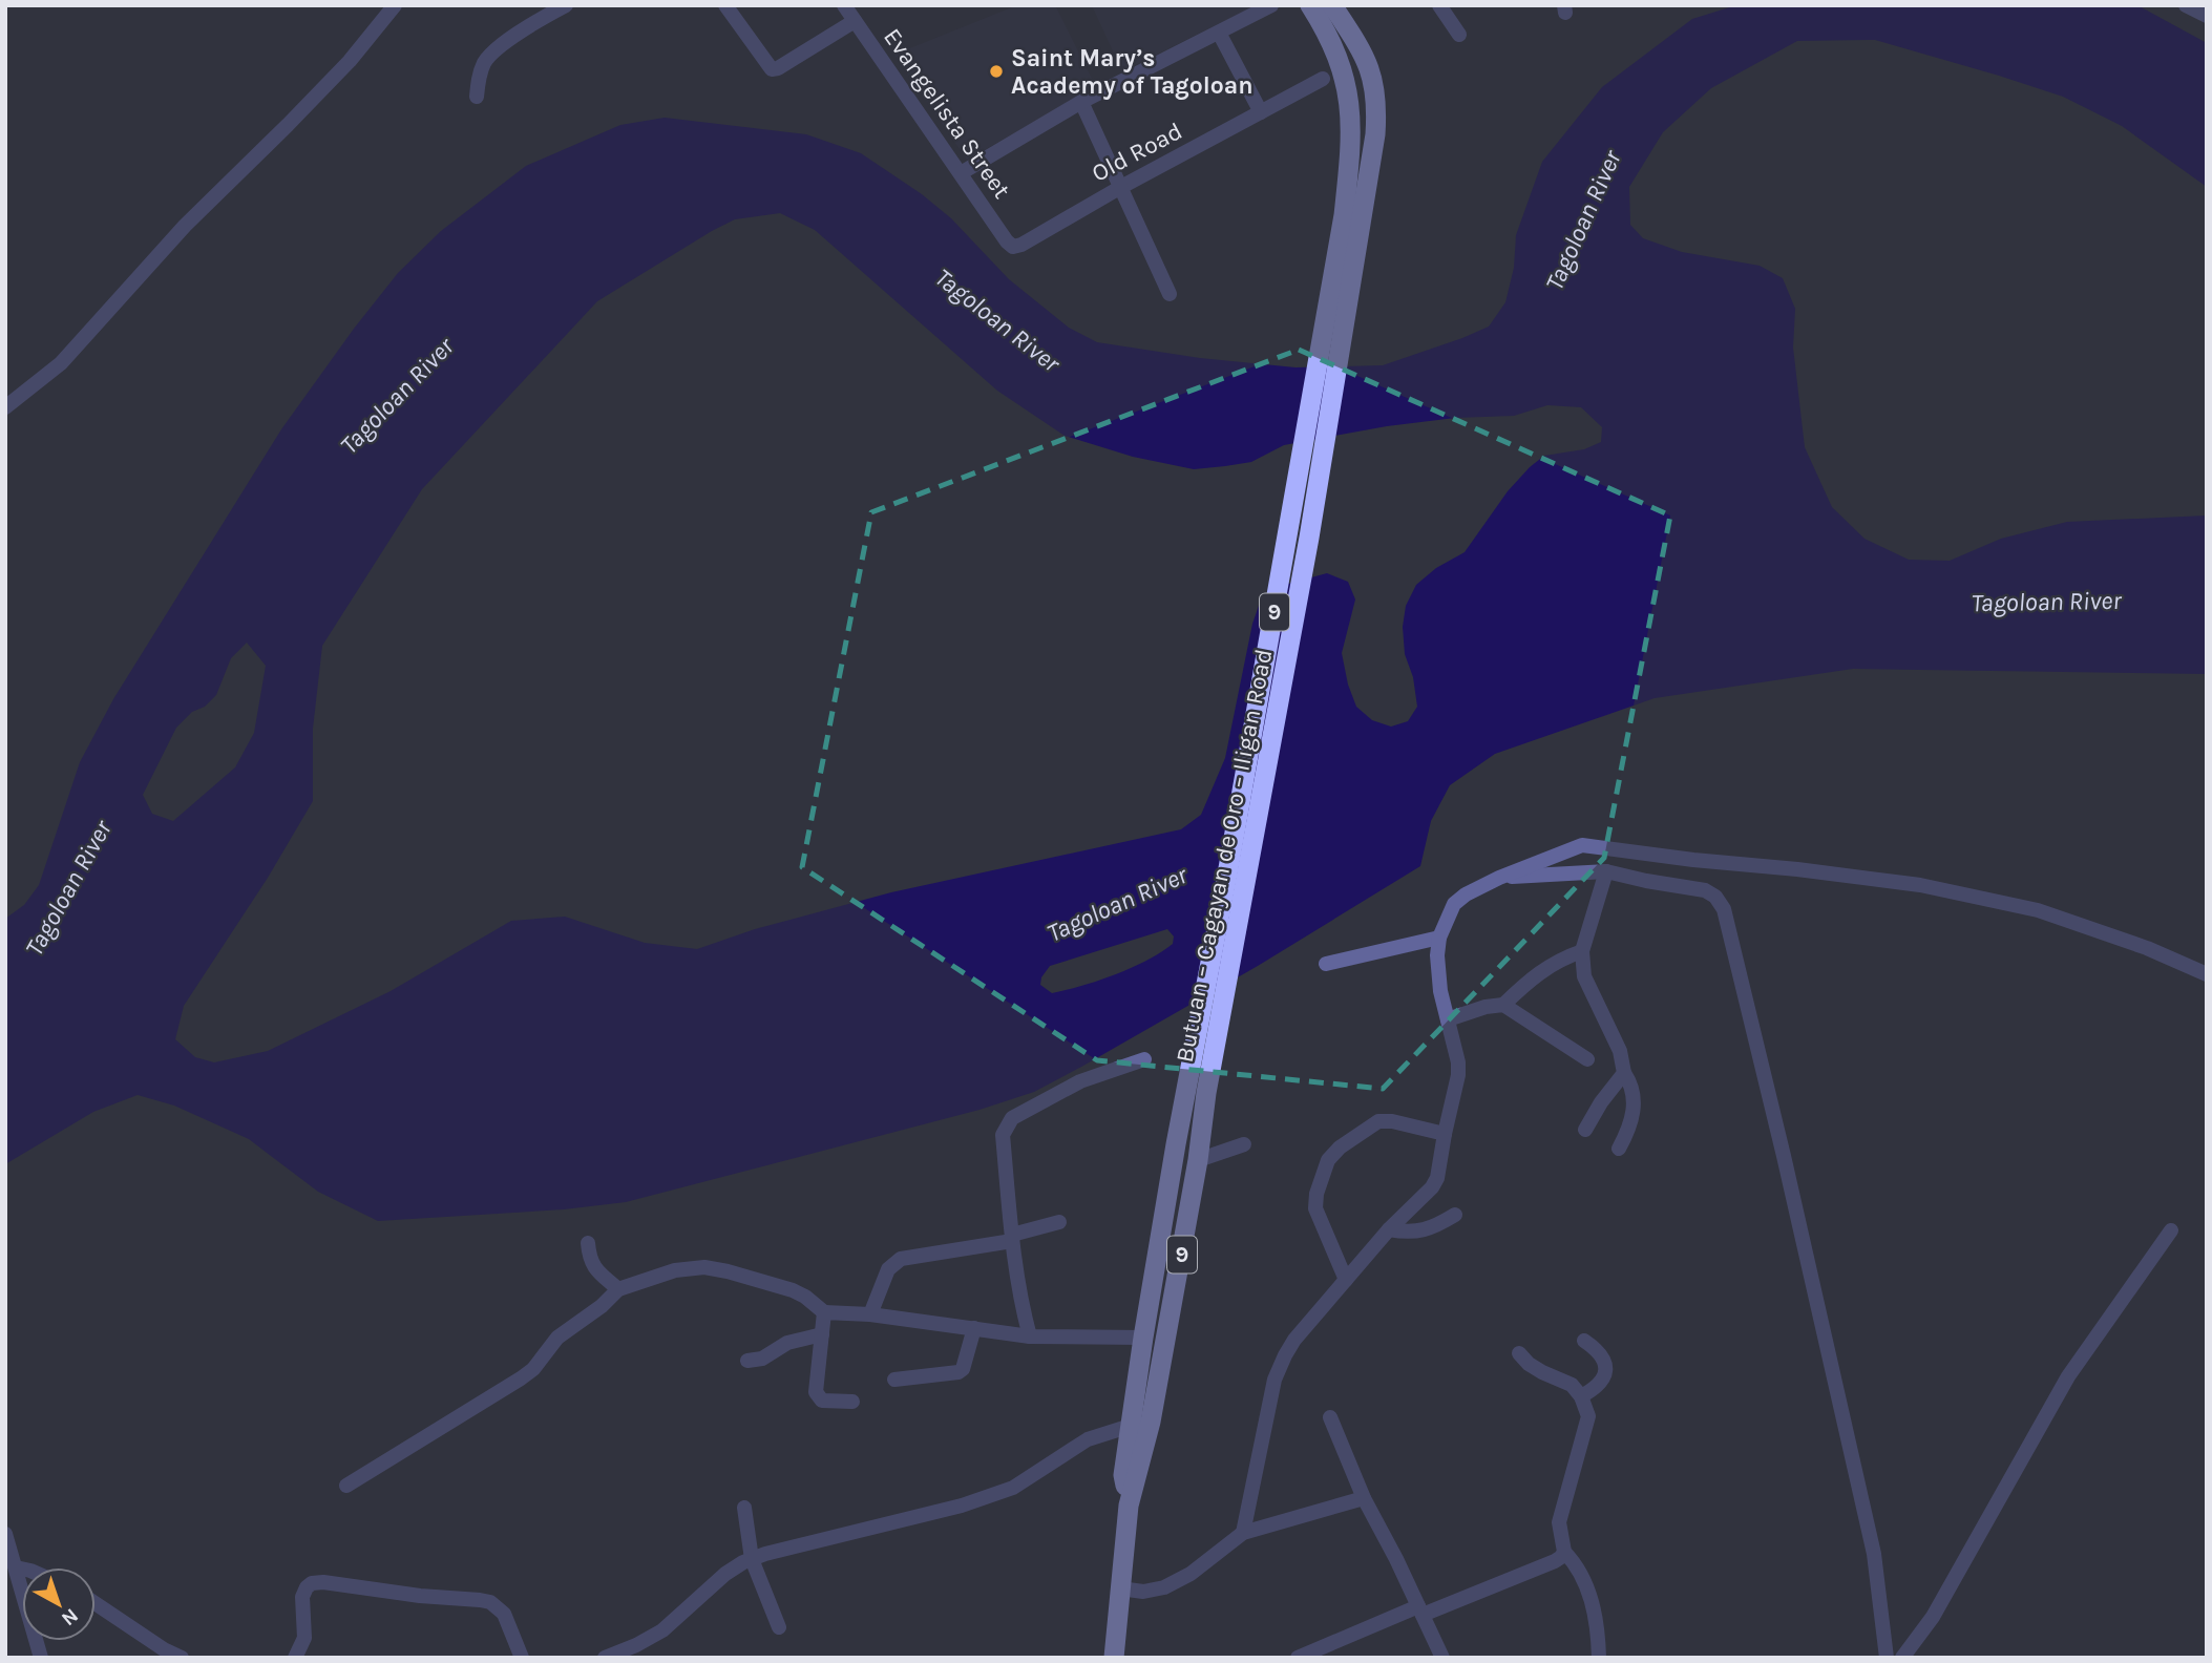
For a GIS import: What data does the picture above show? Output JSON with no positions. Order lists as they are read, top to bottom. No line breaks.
{"streets":{"highway":["9","Butuan – Cagayan de Oro – Iligan Road"],"street":["Evangelista Street","Old Road"]},"crossings":[["Evangelista Street","Old Road"],["9","Butuan – Cagayan de Oro – Iligan Road"]],"water":["Tagoloan River"],"places":["Saint Mary’s Academy of Tagoloan"],"north":"bottom right"}
